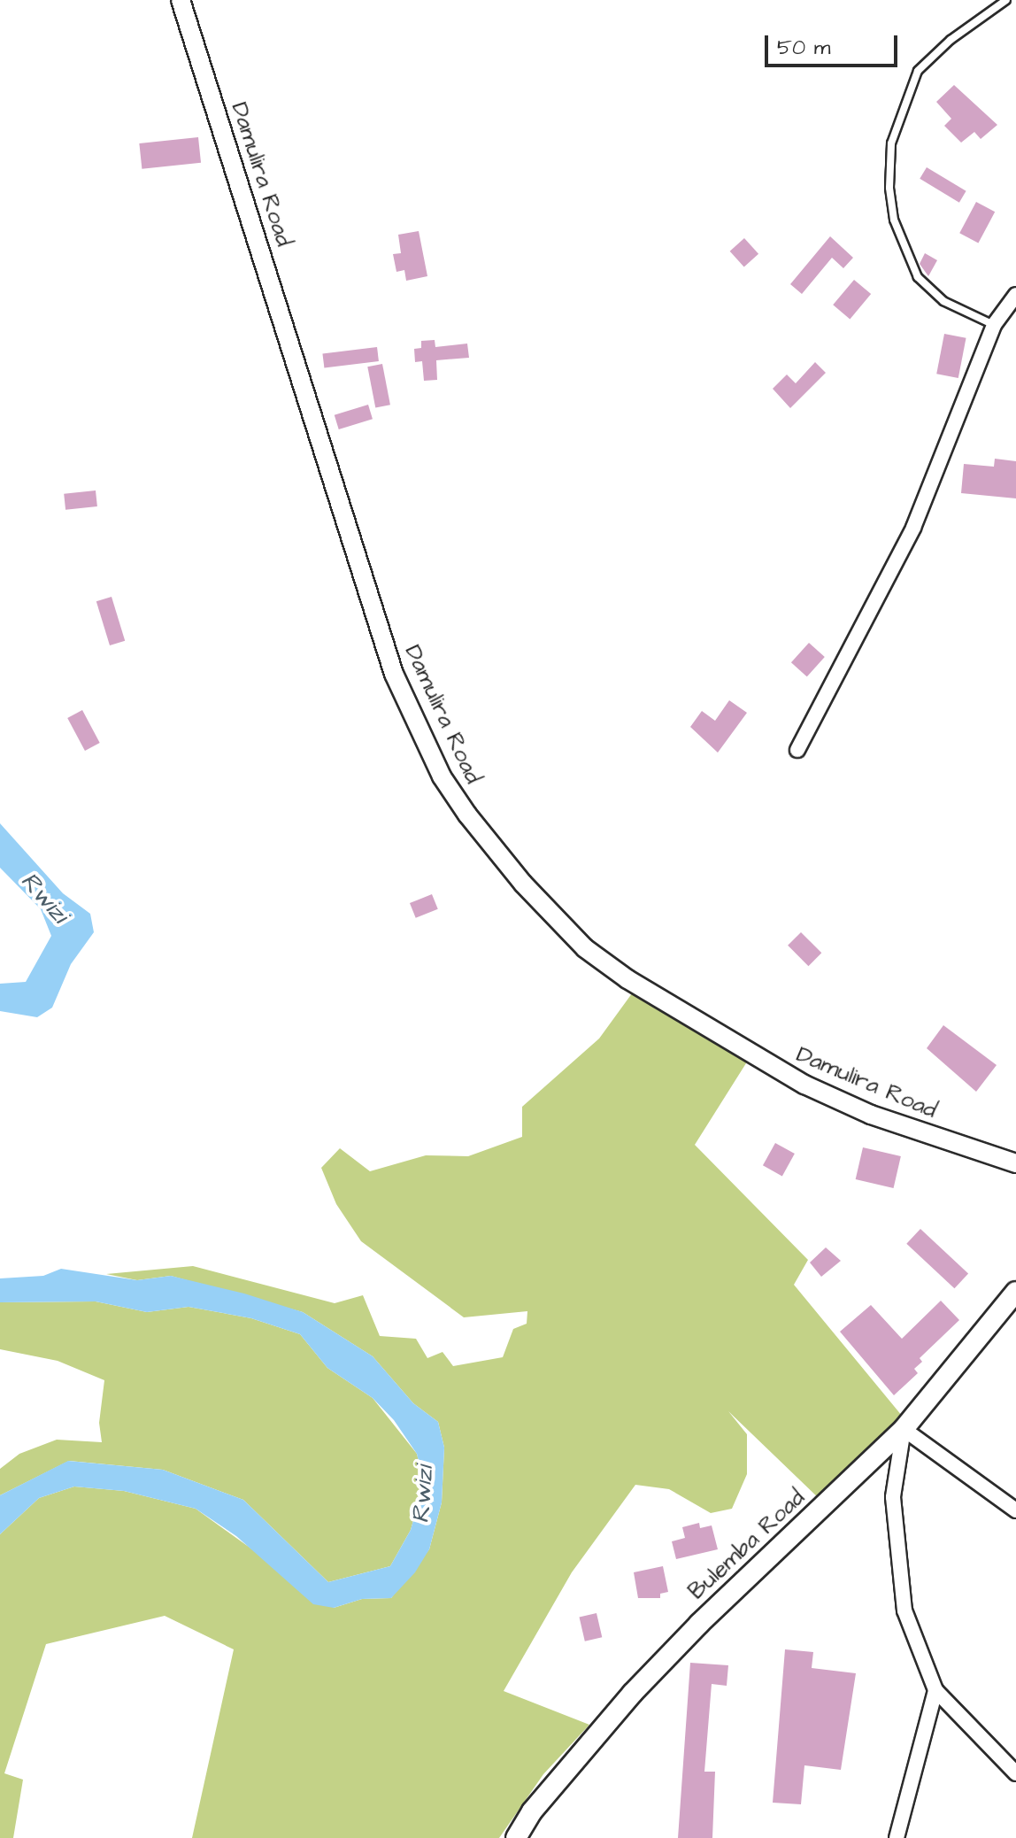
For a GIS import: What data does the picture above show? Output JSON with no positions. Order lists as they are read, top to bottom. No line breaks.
{"streets":{"main road":["Bulemba Road"],"street":["Damulira Road"]},"water":["Rwizi"],"scale_bar":"50 m"}
